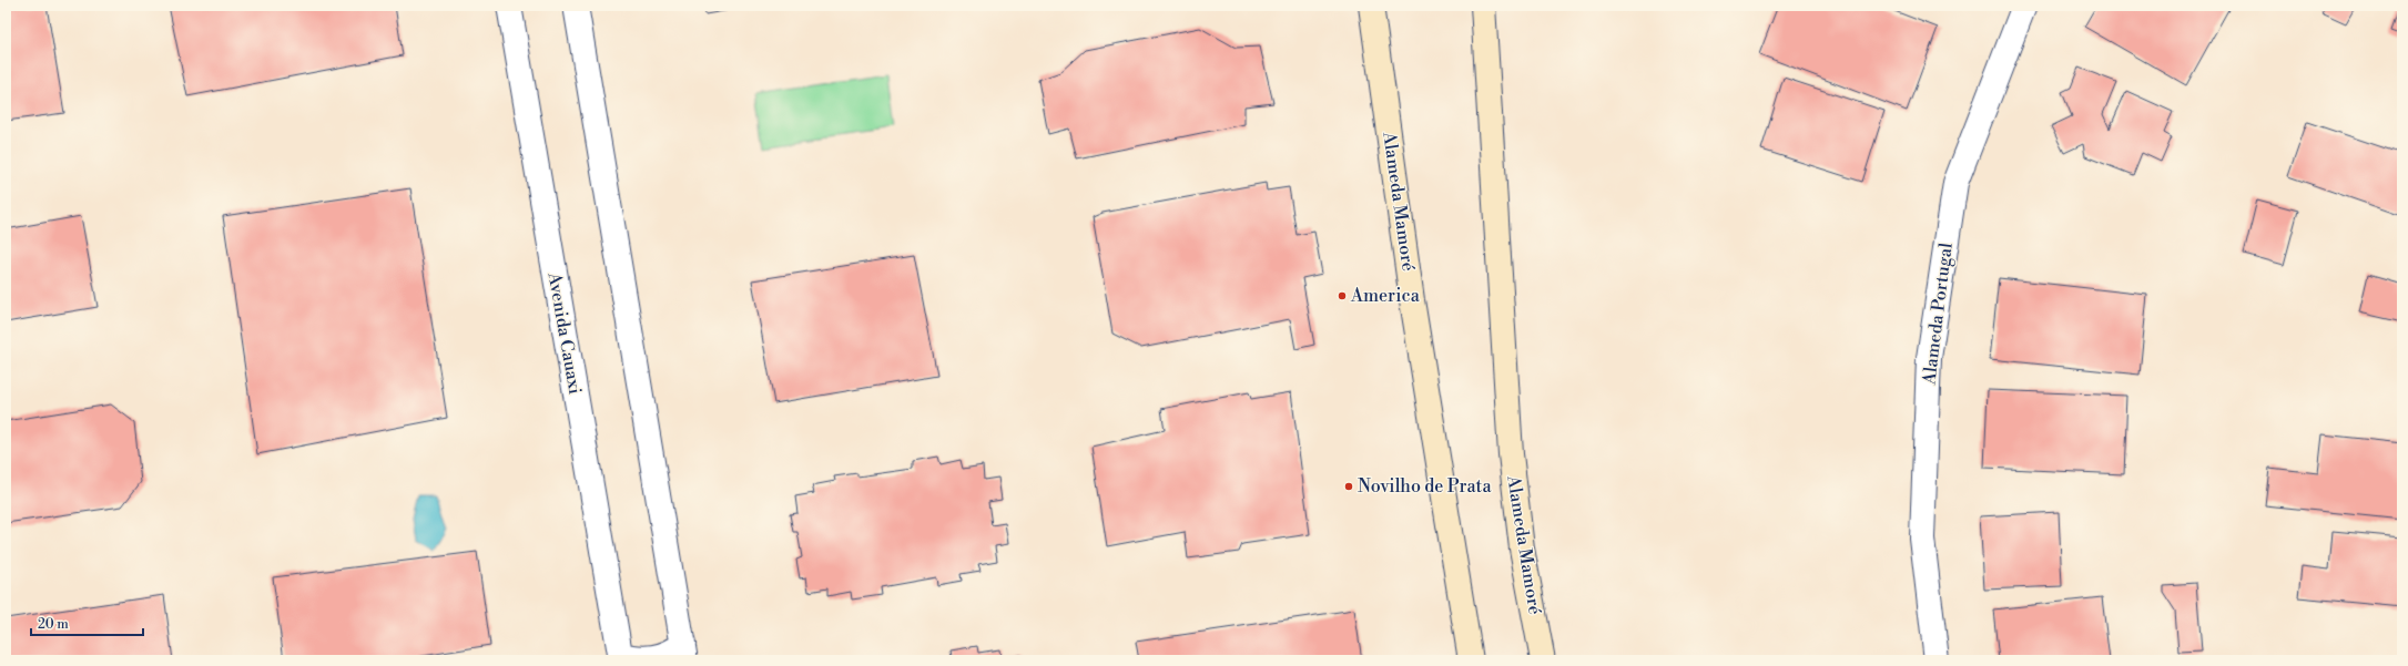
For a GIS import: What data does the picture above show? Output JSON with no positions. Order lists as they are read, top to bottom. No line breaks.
{"streets":{"main road":["Alameda Mamoré"],"street":["Alameda Portugal","Avenida Cauaxi"]},"places":["America","Novilho de Prata"],"scale_bar":"20 m"}
